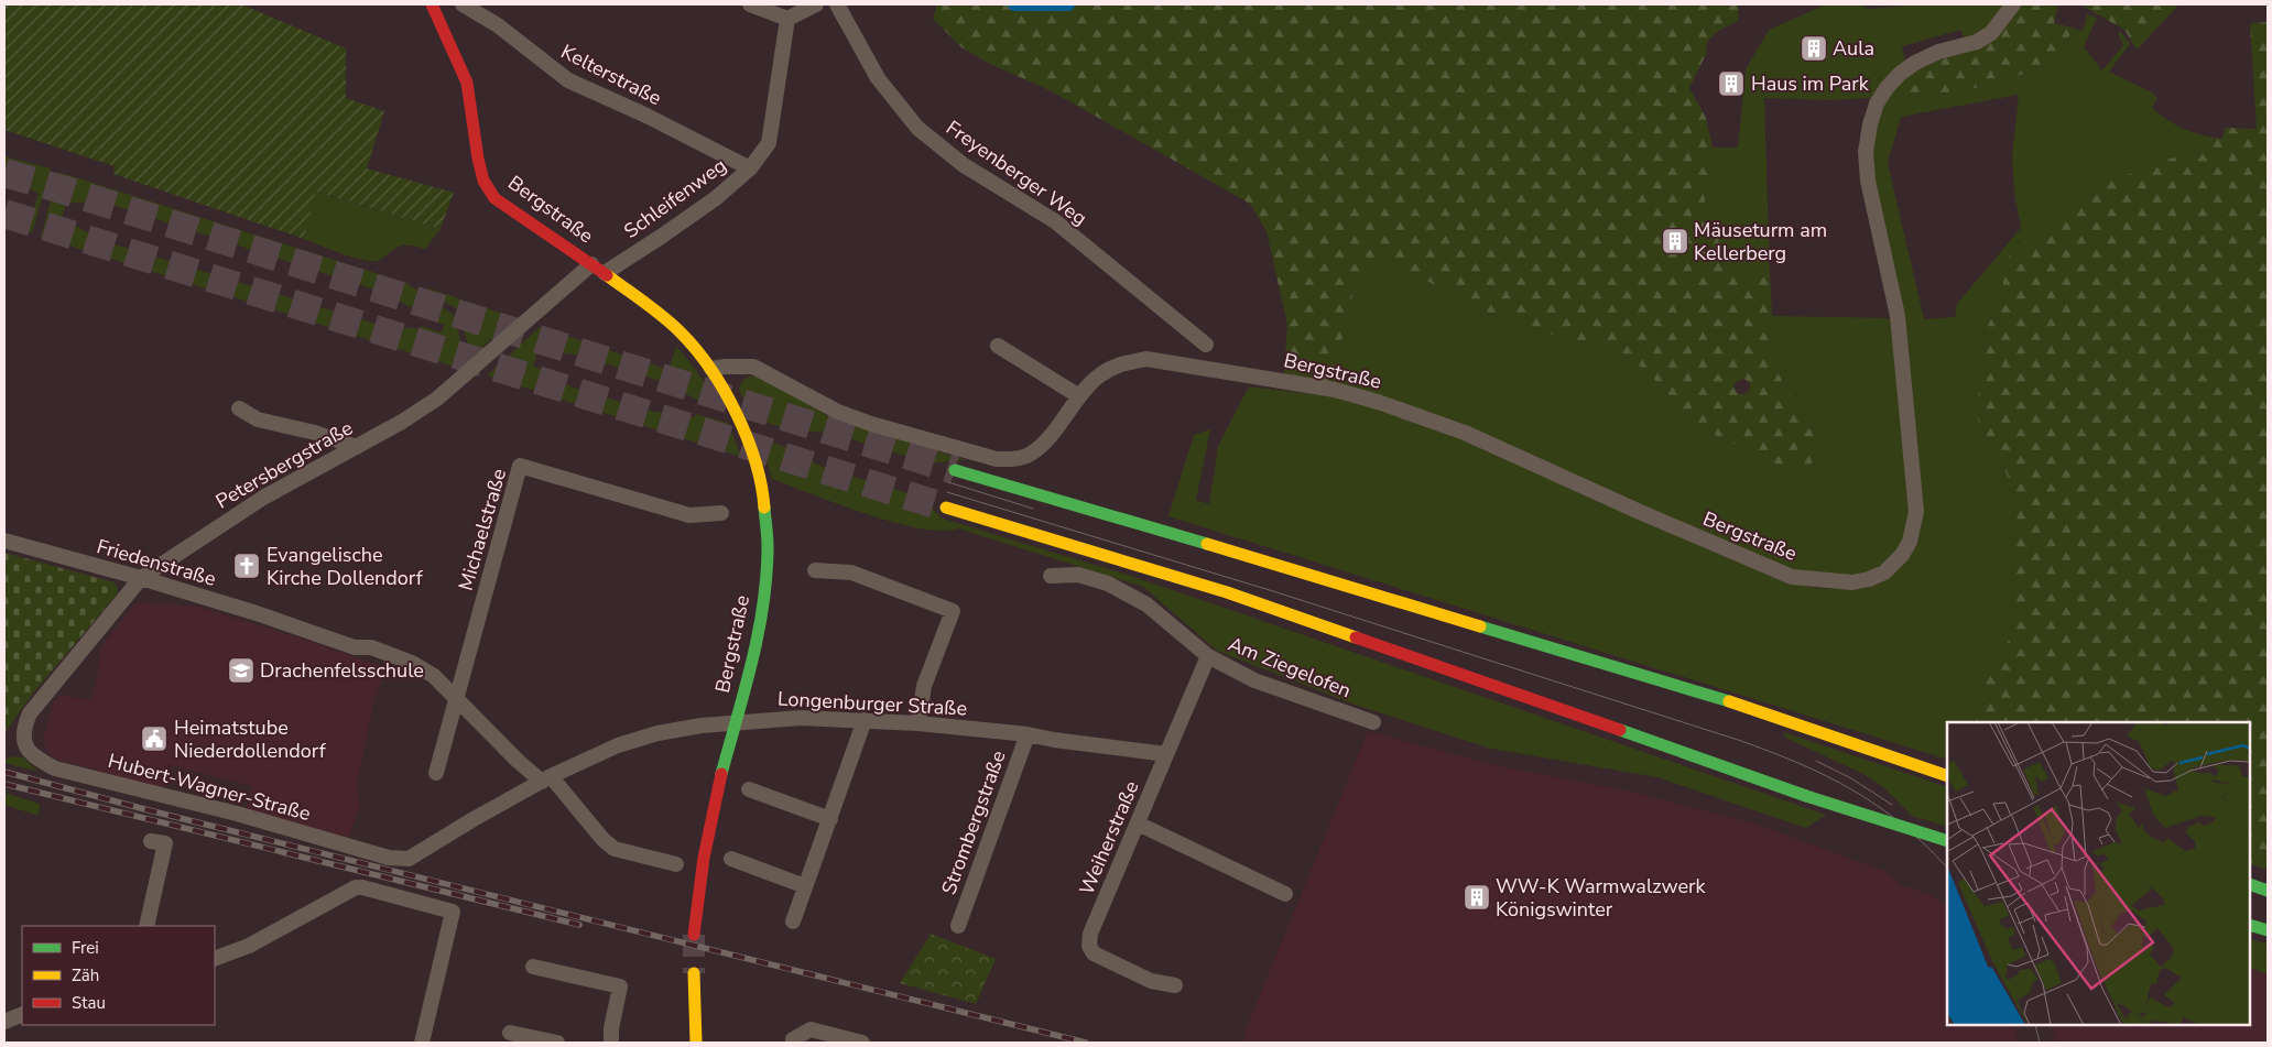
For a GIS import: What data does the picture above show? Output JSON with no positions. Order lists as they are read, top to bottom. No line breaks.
{"streets":{"main road":["Bergstraße"],"street":["Kelterstraße","Freyenberger Weg","Schleifenweg","Petersbergstraße","Michaelstraße","Friedenstraße","Am Ziegelofen","Longenburger Straße","Hubert-Wagner-Straße","Strombergstraße","Weiherstraße"]},"crossings":[["Kelterstraße","Schleifenweg"],["Schleifenweg","Bergstraße"],["Bergstraße","Petersbergstraße"],["Bergstraße","Longenburger Straße"],["Petersbergstraße","Friedenstraße"],["Petersbergstraße","Hubert-Wagner-Straße"],["Michaelstraße","Friedenstraße"],["Friedenstraße","Longenburger Straße"],["Am Ziegelofen","Weiherstraße"],["Longenburger Straße","Hubert-Wagner-Straße"],["Longenburger Straße","Strombergstraße"],["Longenburger Straße","Weiherstraße"]],"places":{"building":["Aula","Haus im Park","Mäuseturm am Kellerberg","WW-K Warmwalzwerk Königswinter"],"church":["Evangelische Kirche Dollendorf"],"school or university":["Drachenfelsschule"],"public building":["Heimatstube Niederdollendorf"]},"legend":["Frei","Zäh","Stau"]}
